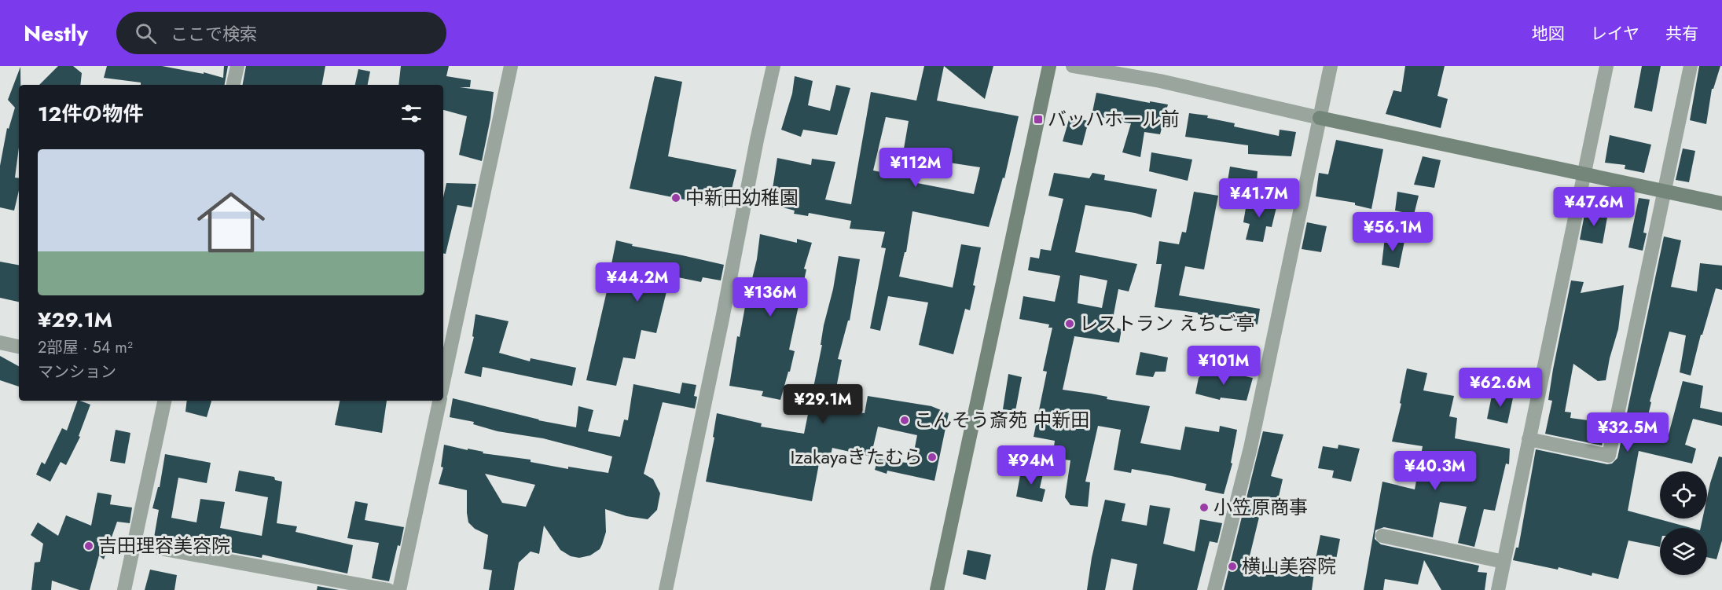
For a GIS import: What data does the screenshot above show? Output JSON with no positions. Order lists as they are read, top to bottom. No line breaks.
{"places":{"transit":["バッハホール前"],"other":["中新田幼稚園","レストラン えちご亭","こんそう斎苑 中新田","Izakayaきたむら","小笠原商事","吉田理容美容院","横山美容院"]},"page":{"header":"Nestly","search":"ここで検索","nav":["地図","レイヤ","共有"],"heading":"12件の物件","list":[{"name":"¥29.1M","note":"2部屋 · 54 m² · マンション"}],"price":["¥112M","¥41.7M","¥47.6M","¥56.1M","¥44.2M","¥136M","¥101M","¥62.6M","¥29.1M","¥32.5M","¥94M","¥40.3M"]}}
